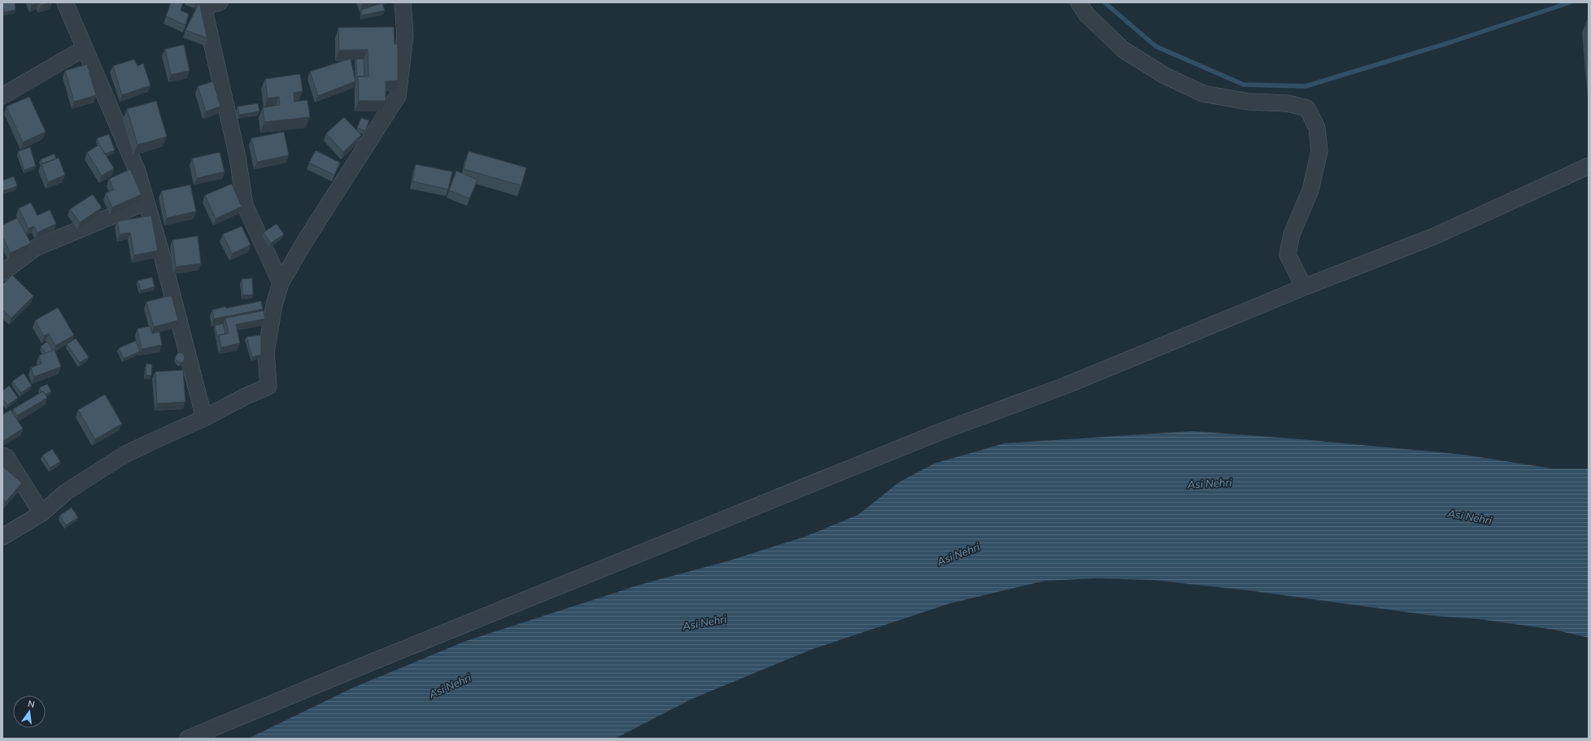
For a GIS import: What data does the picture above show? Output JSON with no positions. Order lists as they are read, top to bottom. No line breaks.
{"water":["Asi Nehri"],"north":"top"}
